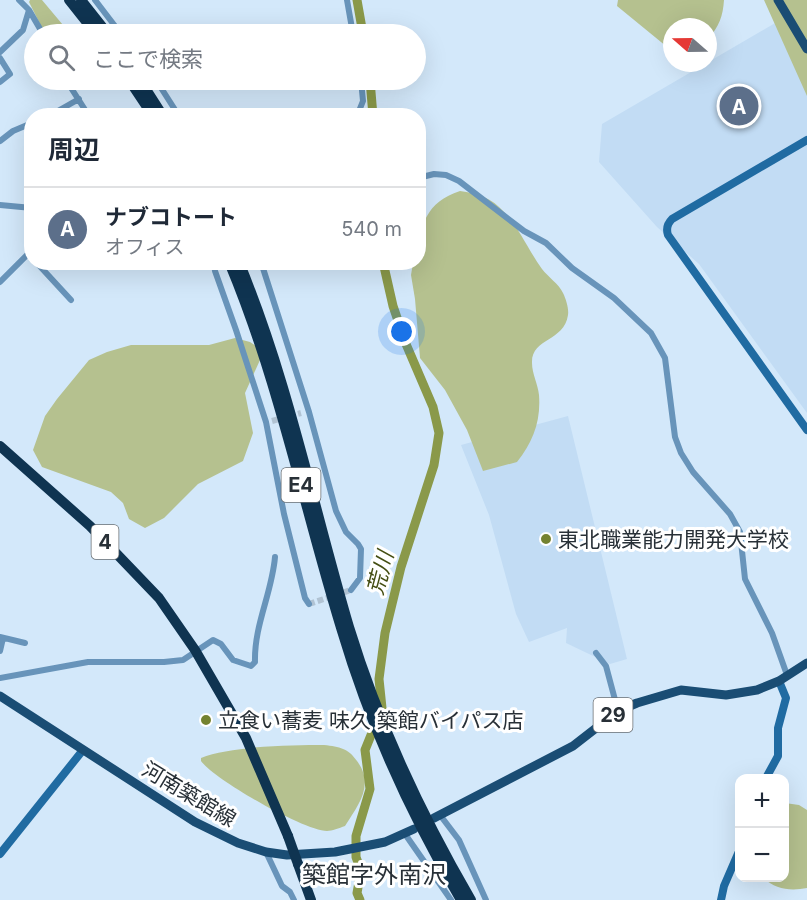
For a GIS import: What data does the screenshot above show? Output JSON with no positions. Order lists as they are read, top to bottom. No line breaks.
{"streets":{"highway":["E4","4"],"main road":["29","河南築館線"]},"districts":["築館字外南沢"],"water":["荒川"],"places":["東北職業能力開発大学校","立食い蕎麦 味久 築館バイパス店"],"north":"left","page":{"search":"ここで検索","pins":"A","heading":"周辺","list":[{"mark":"A","name":"ナブコトート","note":"オフィス","value":"540 m"}],"map_buttons":["+","−"]}}
